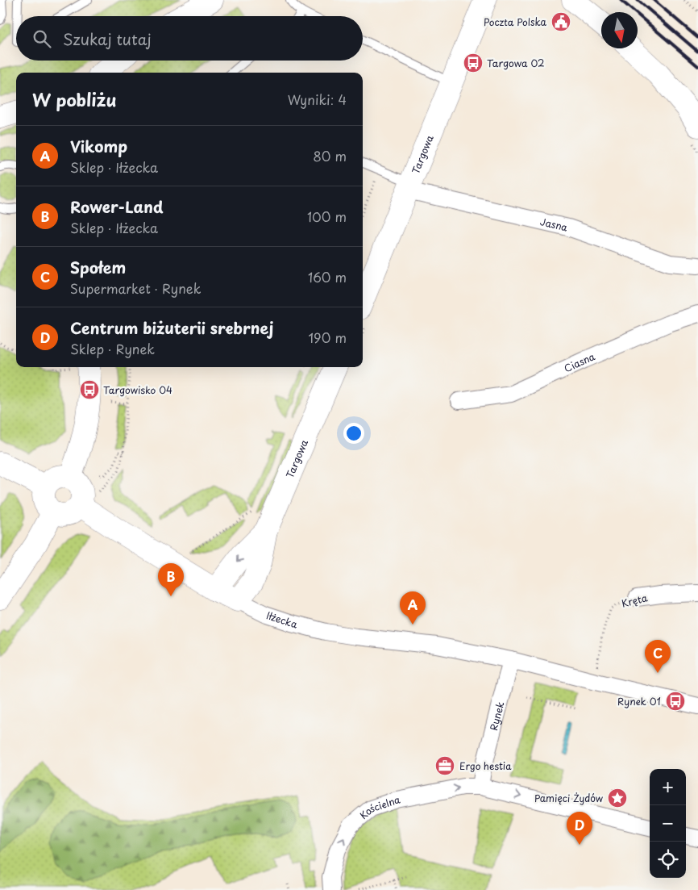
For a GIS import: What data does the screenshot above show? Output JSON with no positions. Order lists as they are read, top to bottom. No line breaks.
{"streets":{"street":["Targowa","Jasna","Ciasna","Kręta","Iłżecka","Rynek","Kościelna"]},"crossings":[["Targowa","Jasna"],["Targowa","Iłżecka"],["Iłżecka","Rynek"],["Rynek","Kościelna"]],"one_way":["Kościelna"],"places":{"public building":["Poczta Polska"],"bus stop":["Targowa 02","Targowisko 04","Rynek 01"],"office":["Ergo hestia"],"place":["Pamięci Żydów"]},"north":"bottom","page":{"search":"Szukaj tutaj","heading":["W pobliżu","Wyniki: 4"],"list":[{"mark":"A","name":"Vikomp","note":"Sklep · Iłżecka","value":"80 m"},{"mark":"B","name":"Rower-Land","note":"Sklep · Iłżecka","value":"100 m"},{"mark":"C","name":"Społem","note":"Supermarket · Rynek","value":"160 m"},{"mark":"D","name":"Centrum biżuterii srebrnej","note":"Sklep · Rynek","value":"190 m"}],"pins":["B","A","C","D"],"map_buttons":["+","−"]}}
